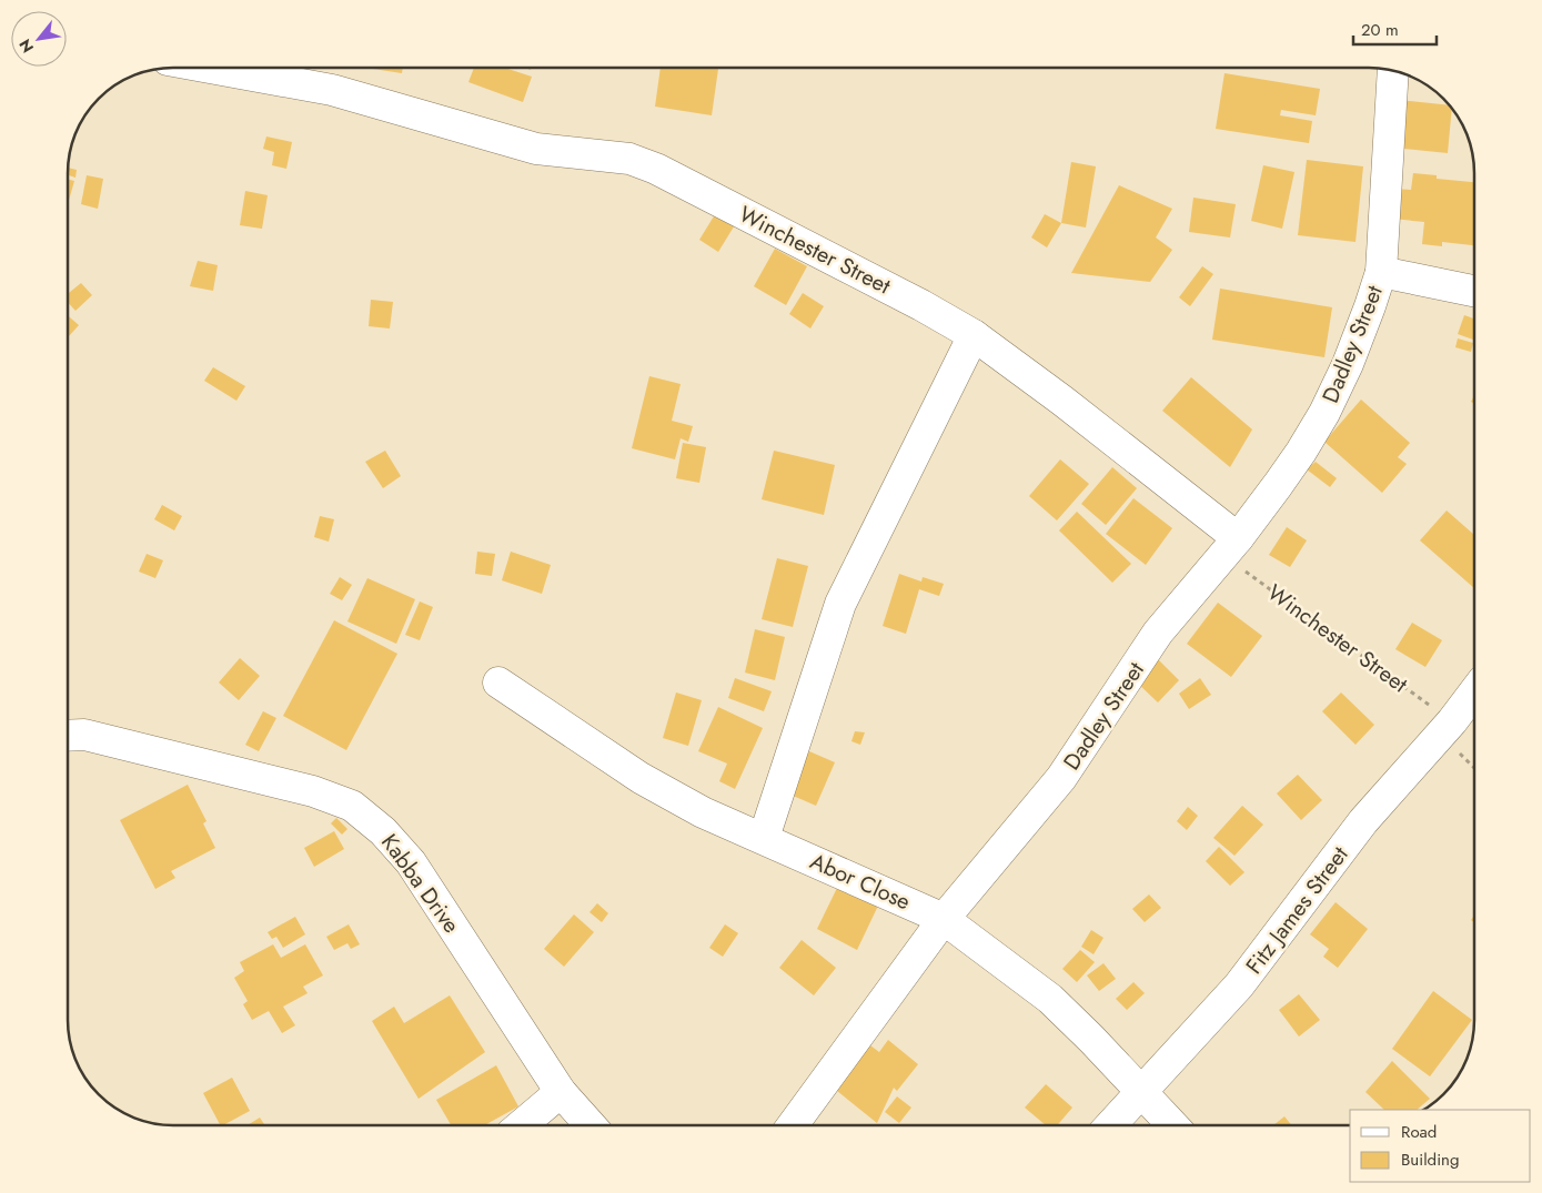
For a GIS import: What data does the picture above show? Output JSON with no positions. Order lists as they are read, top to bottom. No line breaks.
{"streets":{"street":["Winchester Street","Dadley Street","Abor Close","Kabba Drive","Fitz James Street"]},"crossings":[["Winchester Street","Dadley Street"],["Winchester Street","Fitz James Street"],["Dadley Street","Abor Close"],["Abor Close","Fitz James Street"]],"legend":["Road","Building"],"scale_bar":"20 m","north":"bottom left"}
